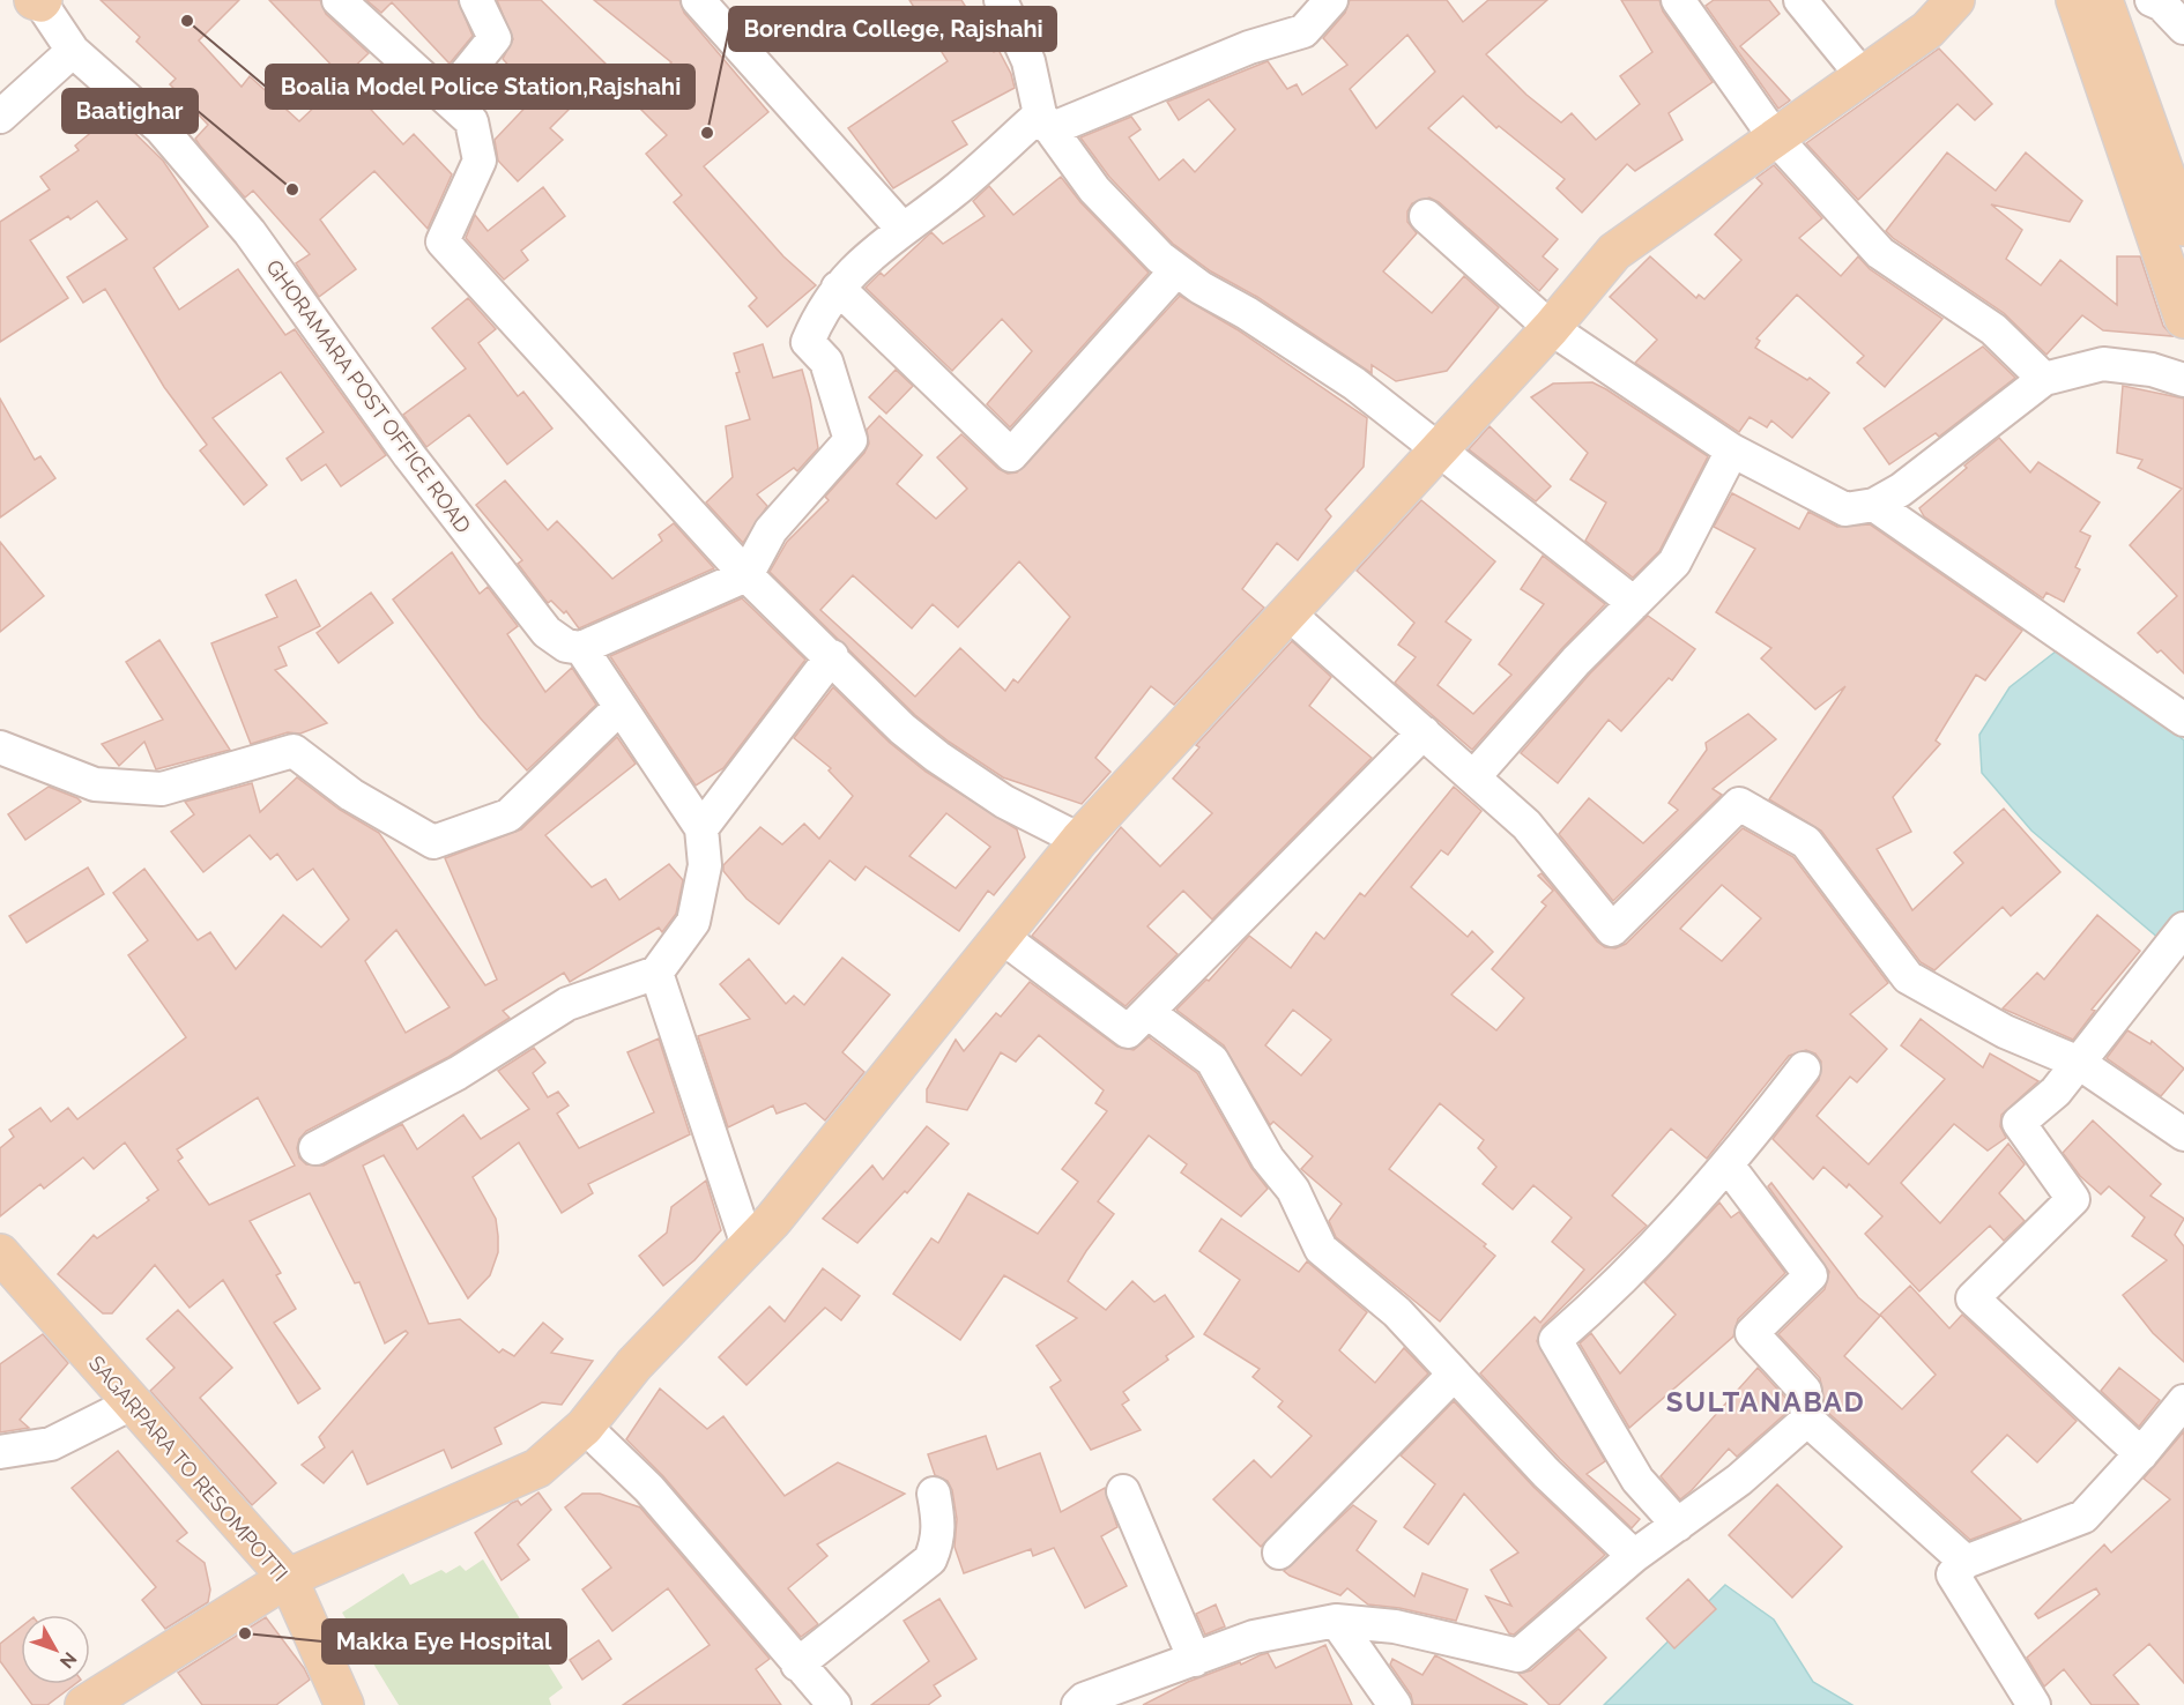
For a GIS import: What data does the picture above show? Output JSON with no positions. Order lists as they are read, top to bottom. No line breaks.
{"streets":{"main road":["SAGARPARA TO RESOMPOTTI"],"street":["GHORAMARA POST OFFICE ROAD"]},"districts":["SULTANABAD"],"places":["Boalia Model Police Station,Rajshahi","Borendra College, Rajshahi","Baatighar","Makka Eye Hospital"],"north":"bottom right"}
